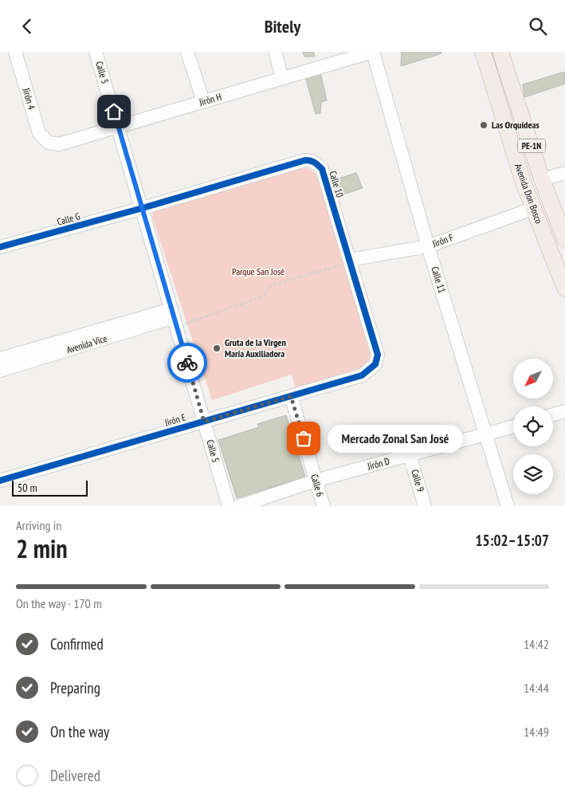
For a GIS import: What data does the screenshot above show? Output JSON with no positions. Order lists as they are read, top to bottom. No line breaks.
{"streets":{"main road":["PE-1N","Avenida Don Bosco"],"street":["Calle 5","Jirón 4","Jirón H","Calle 10","Calle G","Jirón F","Calle 11","Avenida Vice","Jirón E","Jirón D","Calle 9","Calle 6"]},"crossings":[["Calle 5","Jirón H"],["Calle 5","Calle 10"],["Calle 5","Calle G"],["Calle 5","Avenida Vice"],["Calle 5","Jirón E"],["Jirón 4","Jirón H"],["Jirón H","Calle 11"],["Calle 10","Calle G"],["Calle 10","Jirón F"],["Calle 10","Jirón E"],["Avenida Don Bosco","Jirón F"],["Jirón F","Calle 11"],["Calle 11","Jirón D"],["Jirón E","Calle 6"],["Jirón D","Calle 9"],["Jirón D","Calle 6"]],"parks":["Parque San José"],"places":["Las Orquídeas","Gruta de la Virgen María Auxiliadora","Mercado Zonal San José"],"scale_bar":"50 m","north":"bottom left","page":{"header":"Bitely","bubble":"Mercado Zonal San José","scale":"50 m","heading":["2 min","Arriving in","15:02–15:07"],"bar":"On the way · 170 m","list":[["Confirmed","14:42"],["Preparing","14:44"],["On the way","14:49"],"Delivered"]}}
